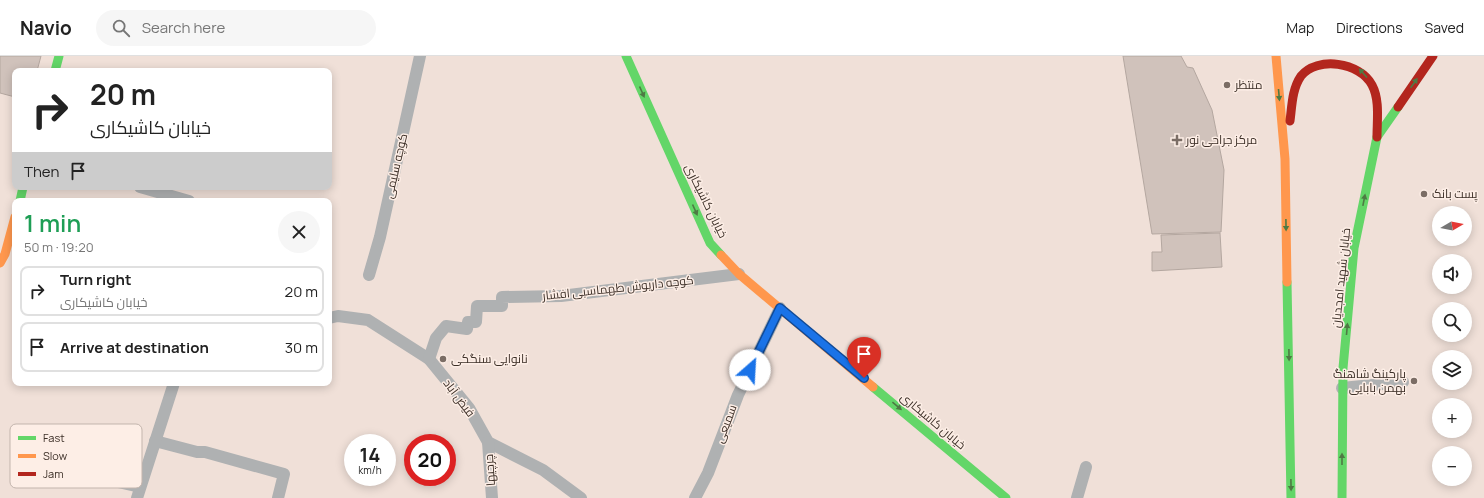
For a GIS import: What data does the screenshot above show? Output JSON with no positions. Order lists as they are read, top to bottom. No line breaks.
{"streets":{"main road":["خیابان کاشیکاری","خیابان شهید امجدیان"],"lane":["کوچه سلیمی","کوچه داریوش طهماسبی افشار","فیض آباد","سمیعی","چرچیها"]},"crossings":[["خیابان کاشیکاری","کوچه داریوش طهماسبی افشار"],["خیابان کاشیکاری","سمیعی"],["کوچه داریوش طهماسبی افشار","فیض آباد"],["فیض آباد","چرچیها"]],"one_way":["خیابان کاشیکاری"],"places":{"other":["منتظر","پست بانک","نانوایی سنگکی","پارکینگ شاهنگ بهمن بابایی"],"health":["مرکز جراحی نور"]},"legend":["Fast","Slow","Jam"],"north":"right","page":{"header":"Navio","search":"Search here","nav":["Map","Directions","Saved"],"turn":["20 m","خیابان کاشیکاری"],"then":"Then","heading":["1 min","50 m · 19:20"],"map_buttons":["+","−"],"list":[{"name":"Turn right","note":"خیابان کاشیکاری","value":"20 m"},{"name":"Arrive at destination","value":"30 m"}],"speed":"14 km/h","limit":"20"}}
